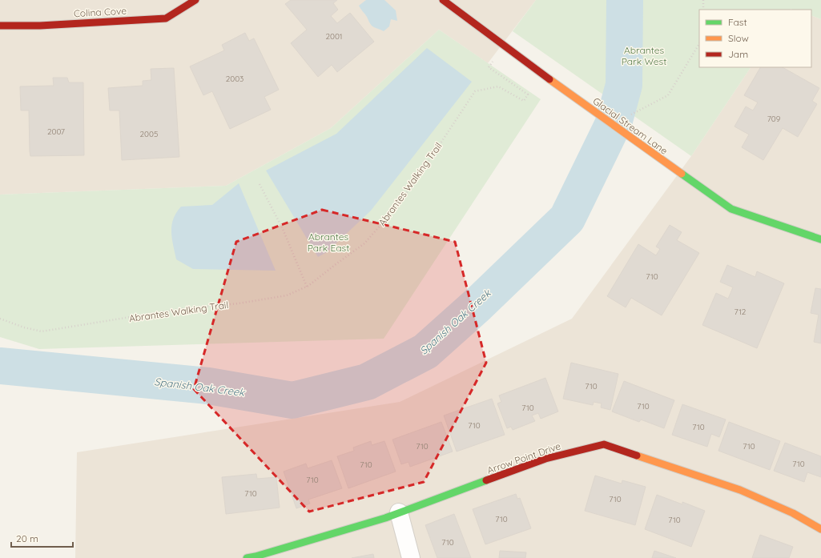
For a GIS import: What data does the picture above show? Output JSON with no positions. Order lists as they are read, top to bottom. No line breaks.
{"streets":{"street":["Colina Cove","Glacial Stream Lane","Arrow Point Drive"],"path":["Abrantes Walking Trail"]},"crossings":[["Glacial Stream Lane","Abrantes Walking Trail"]],"water":["Spanish Oak Creek"],"parks":["Abrantes Park West","Abrantes Park East"],"house_numbers":["2001","2003","709","2007","2005","710","712","710","710","710","710","710","710","710","710","710","710","710","710","710","710","710"],"legend":["Fast","Slow","Jam"],"scale_bar":"20 m"}
